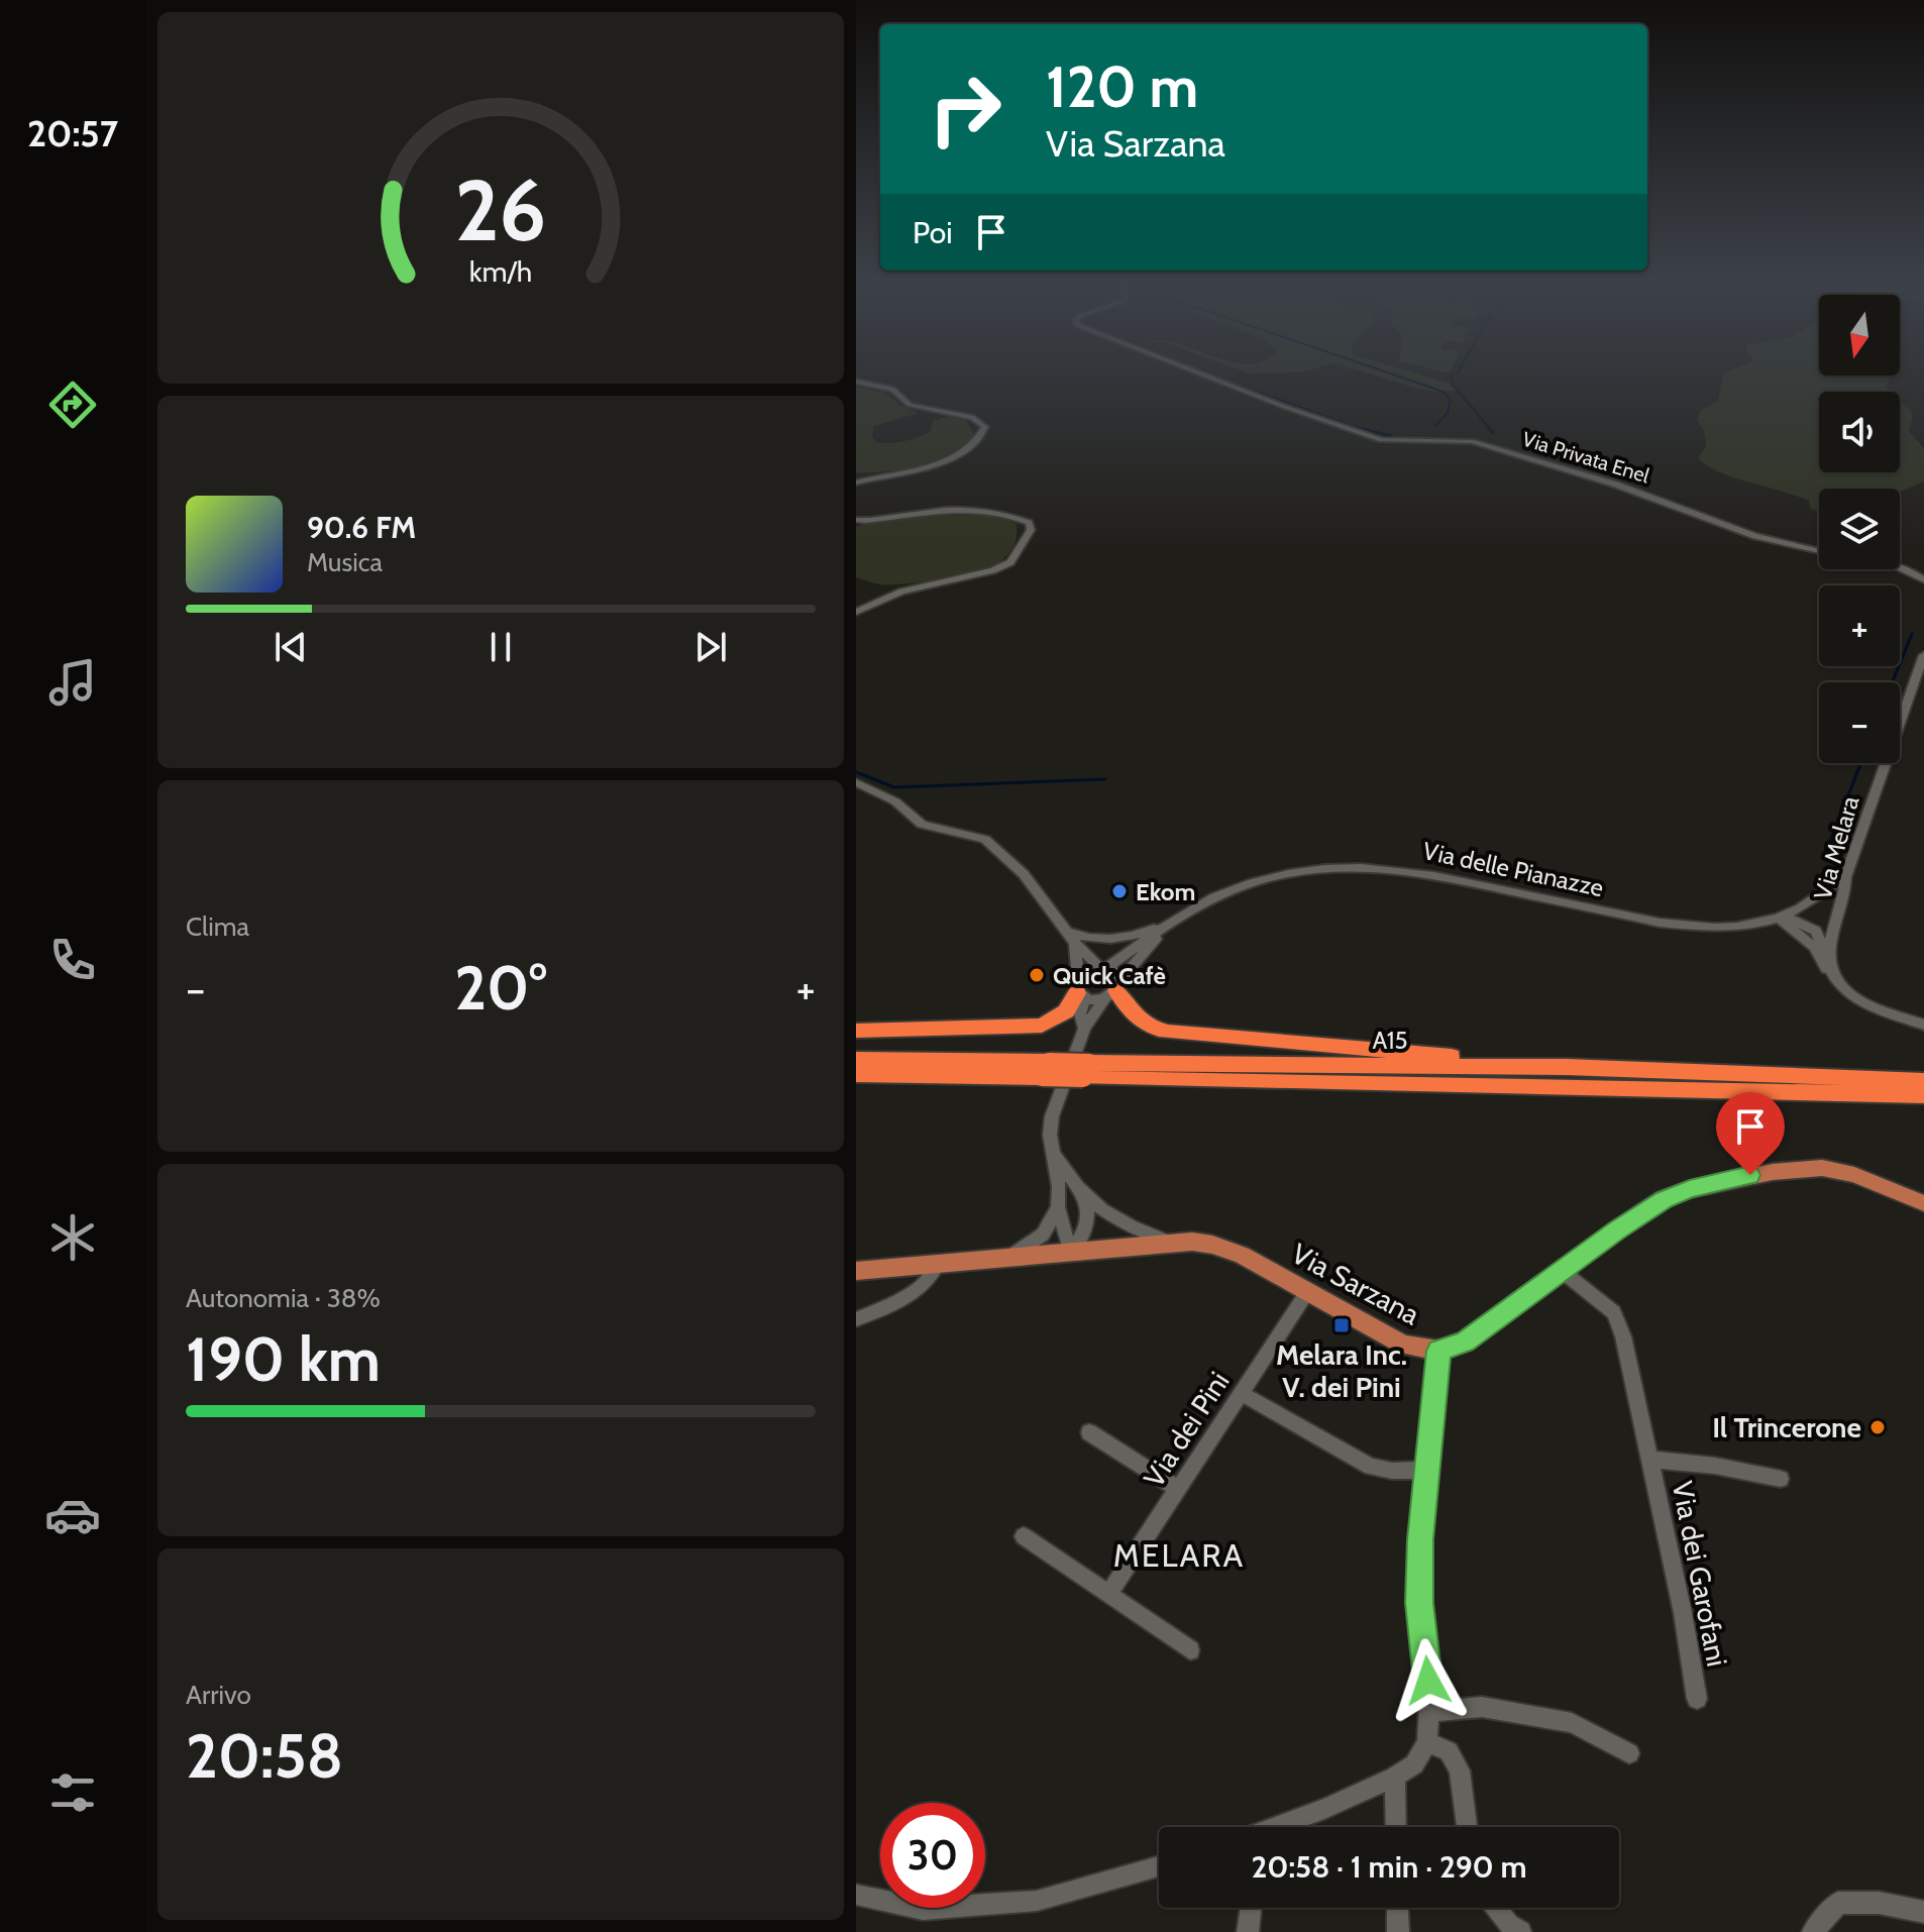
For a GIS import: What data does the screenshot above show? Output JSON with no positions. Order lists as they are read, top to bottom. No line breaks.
{"streets":{"highway":["A15"],"main road":["Via Sarzana"],"street":["Via Privata Enel","Via Melara","Via delle Pianazze","Via dei Pini","Via dei Garofani"]},"crossings":[["Via Melara","Via delle Pianazze"],["Via delle Pianazze","Via Sarzana"],["Via Sarzana","Via dei Pini"],["Via Sarzana","Via dei Garofani"]],"districts":["MELARA"],"places":{"other":["Ekom","Quick Cafè","Il Trincerone"],"transit":["Melara Inc. V. dei Pini"]},"north":"bottom","page":{"tabs":"20:57","turn":["120 m","Via Sarzana"],"then":"Poi","map_buttons":["+","−"],"song":["90.6 FM","Musica"],"tile":["Clima",["Autonomia · 38%","190 km"],["Arrivo","20:58"]],"heat":["−","20°","+"],"limit":"30","trip":"20:58 · 1 min · 290 m","gauge":["26","km/h"]}}
